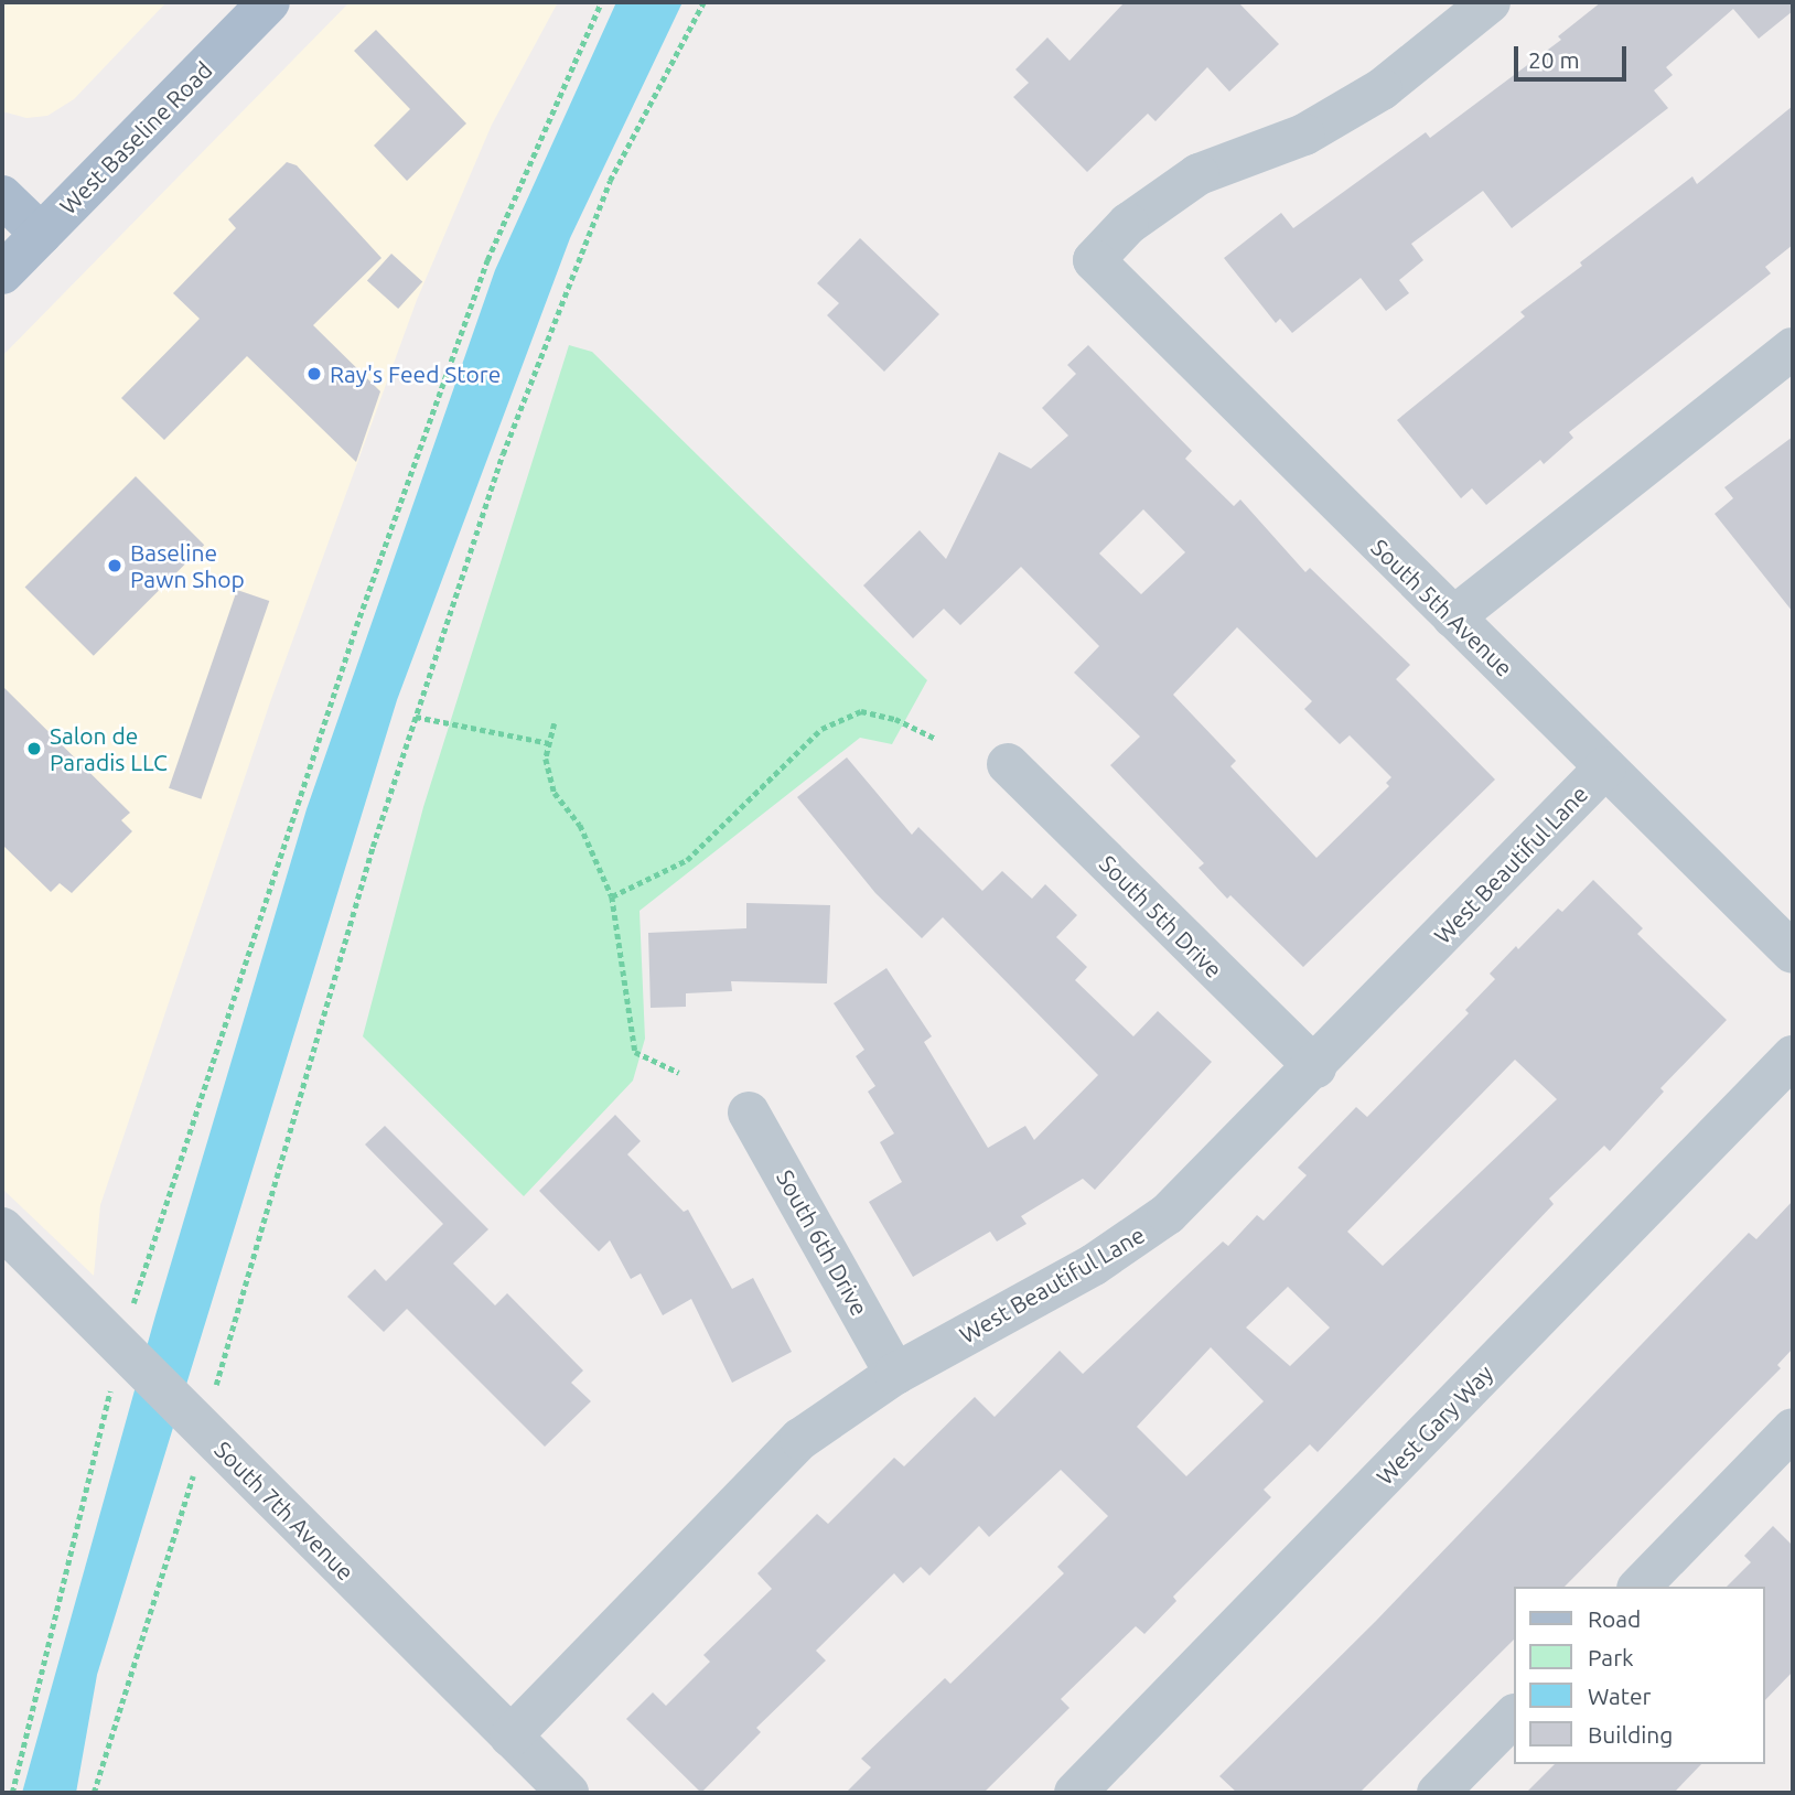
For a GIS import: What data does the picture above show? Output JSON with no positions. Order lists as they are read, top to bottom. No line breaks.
{"streets":{"main road":["West Baseline Road"],"street":["South 5th Avenue","West Beautiful Lane","South 5th Drive","South 6th Drive","West Gary Way","South 7th Avenue"]},"crossings":[["South 5th Avenue","West Beautiful Lane"],["West Beautiful Lane","South 5th Drive"],["West Beautiful Lane","South 6th Drive"],["West Beautiful Lane","South 7th Avenue"]],"places":["Ray's Feed Store","Baseline Pawn Shop","Salon de Paradis LLC"],"legend":["Road","Park","Water","Building"],"scale_bar":"20 m"}
